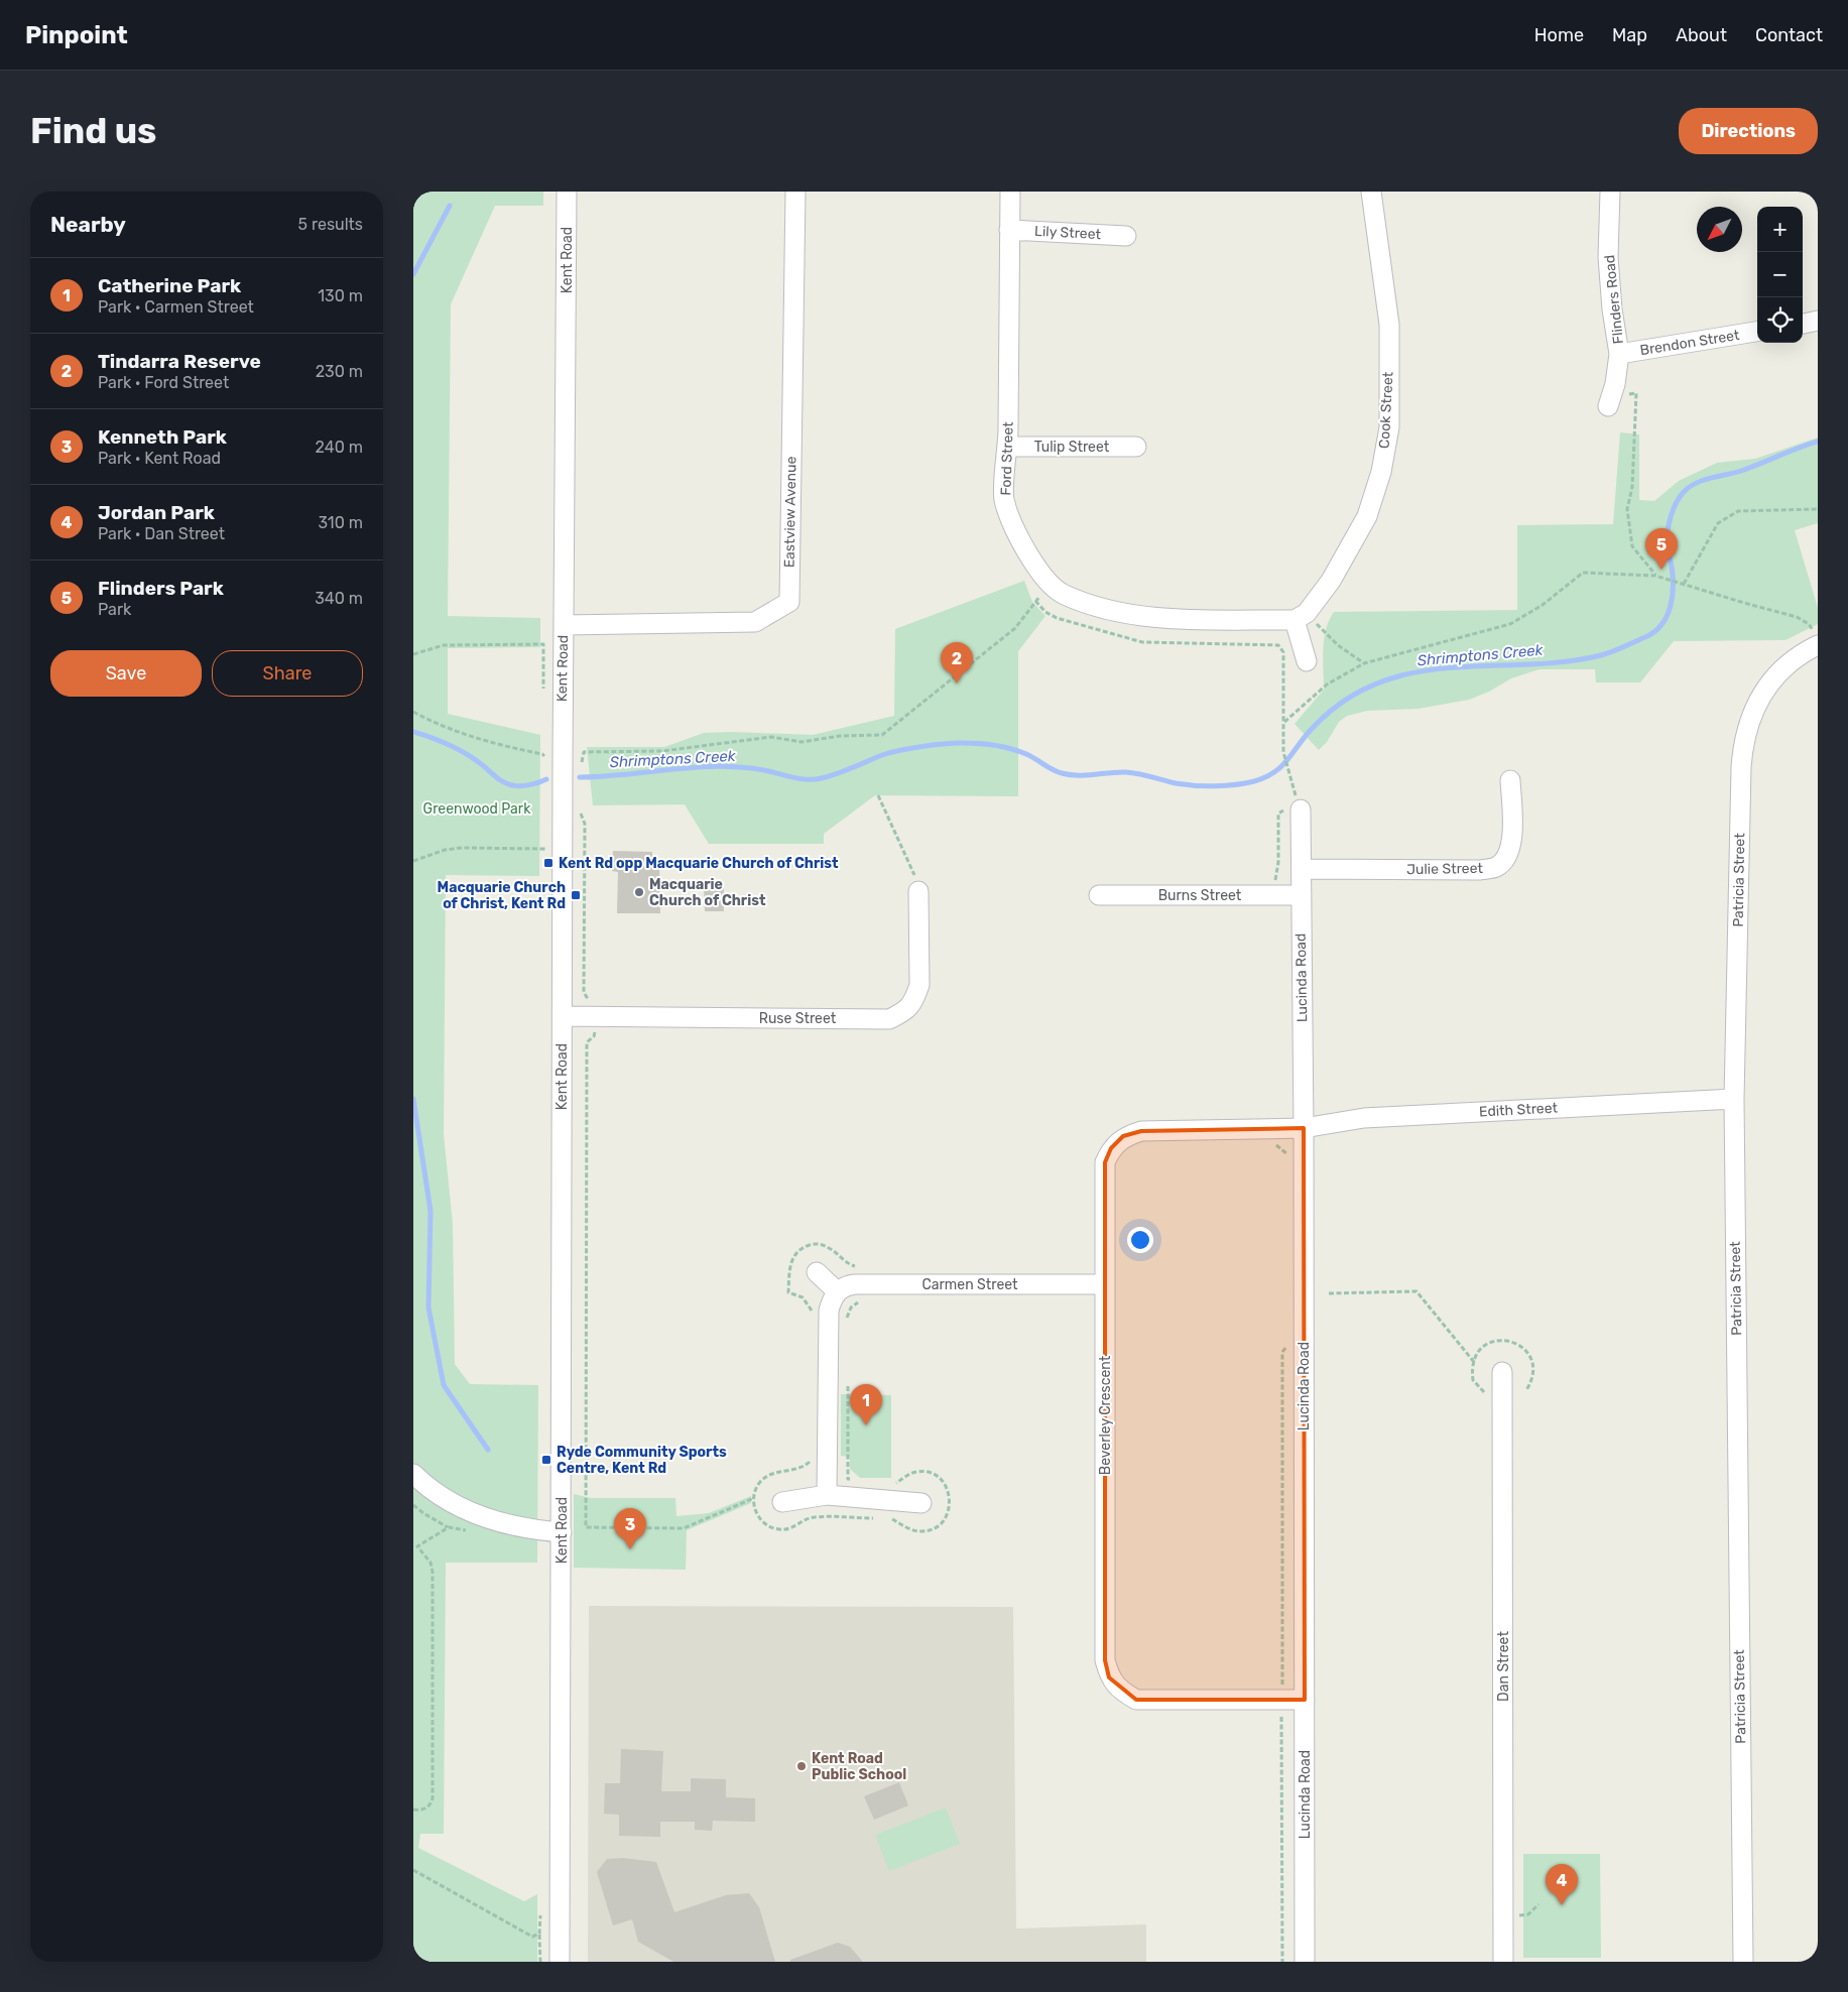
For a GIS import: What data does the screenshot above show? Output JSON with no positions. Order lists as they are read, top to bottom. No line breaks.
{"streets":{"street":["Lily Street","Kent Road","Flinders Road","Brendon Street","Cook Street","Tulip Street","Ford Street","Eastview Avenue","Julie Street","Patricia Street","Burns Street","Lucinda Road","Ruse Street","Edith Street","Carmen Street","Beverley Crescent","Dan Street"]},"crossings":[["Lily Street","Ford Street"],["Kent Road","Eastview Avenue"],["Kent Road","Ruse Street"],["Flinders Road","Brendon Street"],["Cook Street","Ford Street"],["Tulip Street","Ford Street"],["Julie Street","Lucinda Road"],["Patricia Street","Edith Street"],["Burns Street","Lucinda Road"],["Lucinda Road","Edith Street"],["Lucinda Road","Beverley Crescent"],["Edith Street","Beverley Crescent"],["Carmen Street","Beverley Crescent"]],"water":["Shrimptons Creek"],"parks":["Greenwood Park"],"places":{"transit":["Kent Rd opp Macquarie Church of Christ","Macquarie Church of Christ, Kent Rd","Ryde Community Sports Centre, Kent Rd"],"other":["Macquarie Church of Christ","Kent Road Public School"]},"north":"bottom left","page":{"header":"Pinpoint","nav":["Home","Map","About","Contact"],"buttons":["Directions",["Save","Share"]],"title":"Find us","heading":["Nearby","5 results"],"map_buttons":["+","−"],"list":[{"mark":"1","name":"Catherine Park","note":"Park · Carmen Street","value":"130 m"},{"mark":"2","name":"Tindarra Reserve","note":"Park · Ford Street","value":"230 m"},{"mark":"3","name":"Kenneth Park","note":"Park · Kent Road","value":"240 m"},{"mark":"4","name":"Jordan Park","note":"Park · Dan Street","value":"310 m"},{"mark":"5","name":"Flinders Park","note":"Park","value":"340 m"}],"pins":["5","2","1","3","4"]}}
